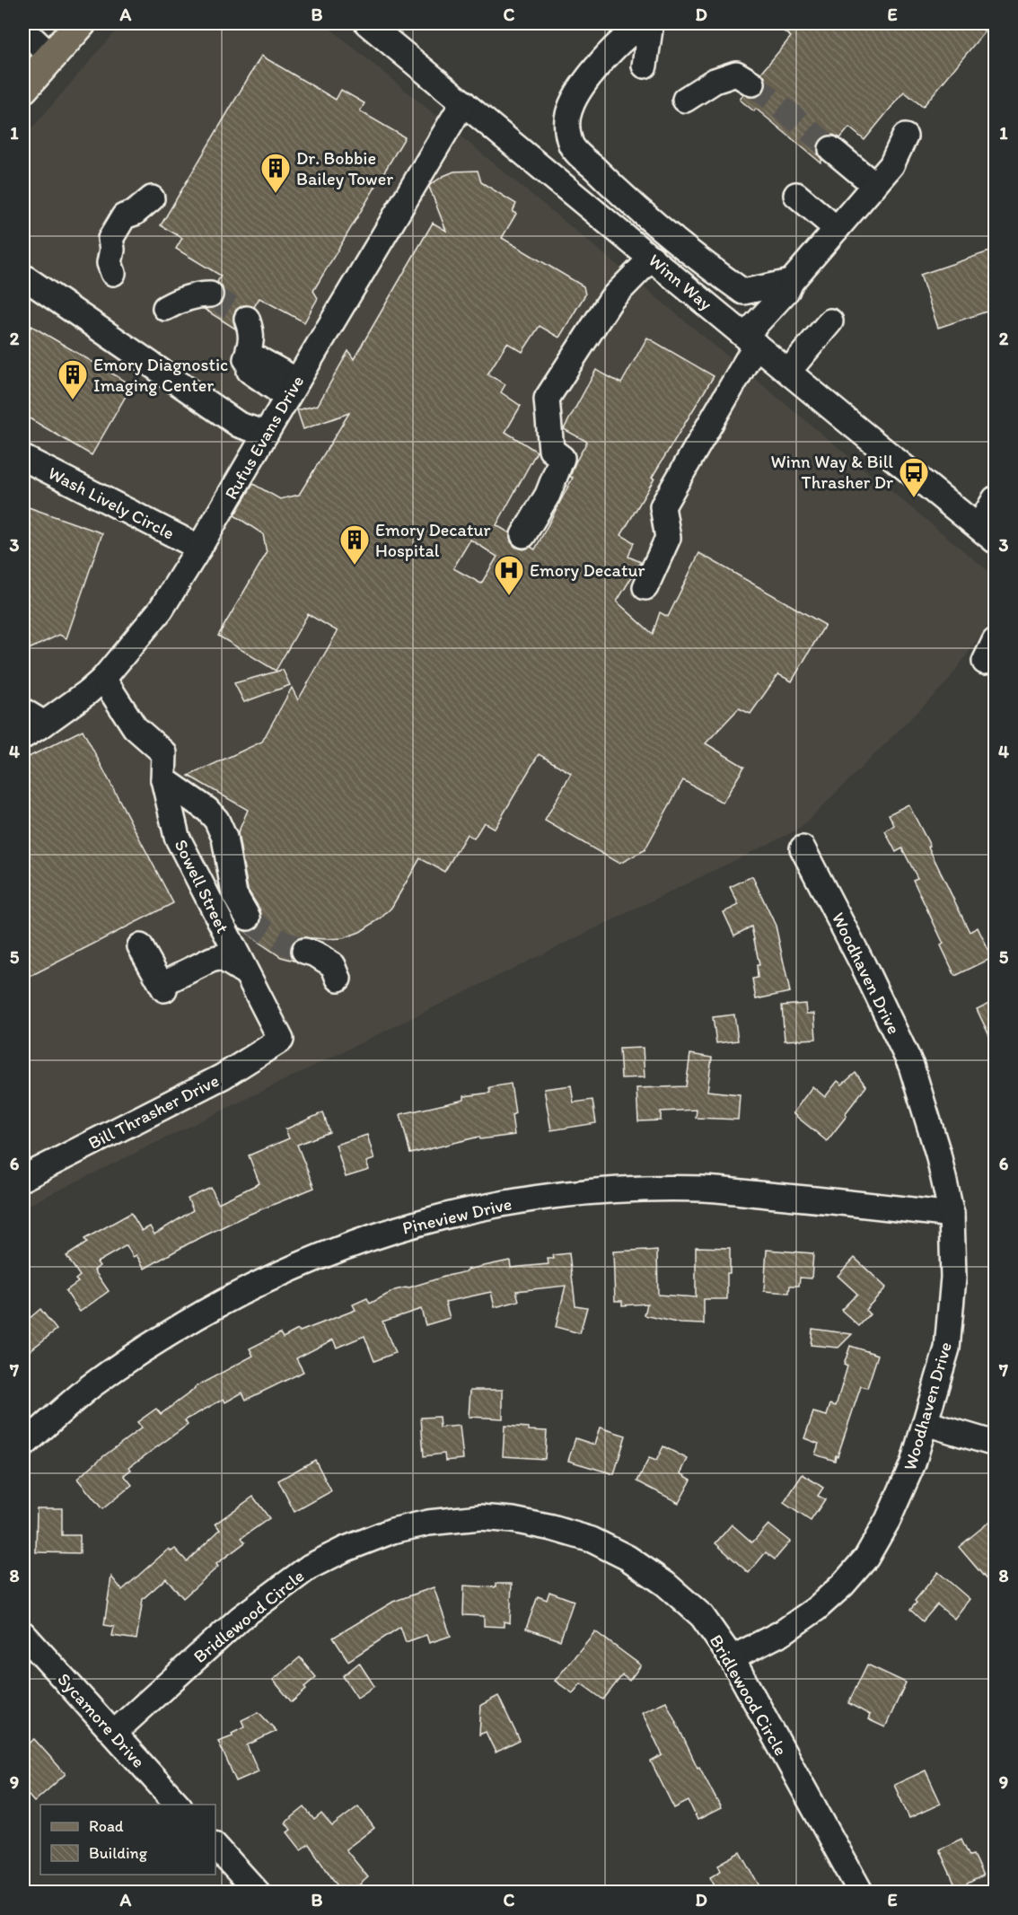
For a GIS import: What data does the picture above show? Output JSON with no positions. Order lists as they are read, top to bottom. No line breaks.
{"streets":{"street":["Winn Way","Rufus Evans Drive","Wash Lively Circle","Sowell Street","Woodhaven Drive","Bill Thrasher Drive","Pineview Drive","Bridlewood Circle","Sycamore Drive"]},"crossings":[["Winn Way","Rufus Evans Drive"],["Rufus Evans Drive","Wash Lively Circle"],["Rufus Evans Drive","Sowell Street"],["Sowell Street","Bill Thrasher Drive"],["Woodhaven Drive","Pineview Drive"],["Woodhaven Drive","Bridlewood Circle"],["Bridlewood Circle","Sycamore Drive"]],"places":{"building":["Dr. Bobbie Bailey Tower","Emory Diagnostic Imaging Center","Emory Decatur Hospital"],"bus stop":["Winn Way & Bill Thrasher Dr"],"hospital":["Emory Decatur"]},"legend":["Road","Building"],"grid":{"columns":["A","B","C","D","E"],"rows":["1","2","3","4","5","6","7","8","9"]}}
